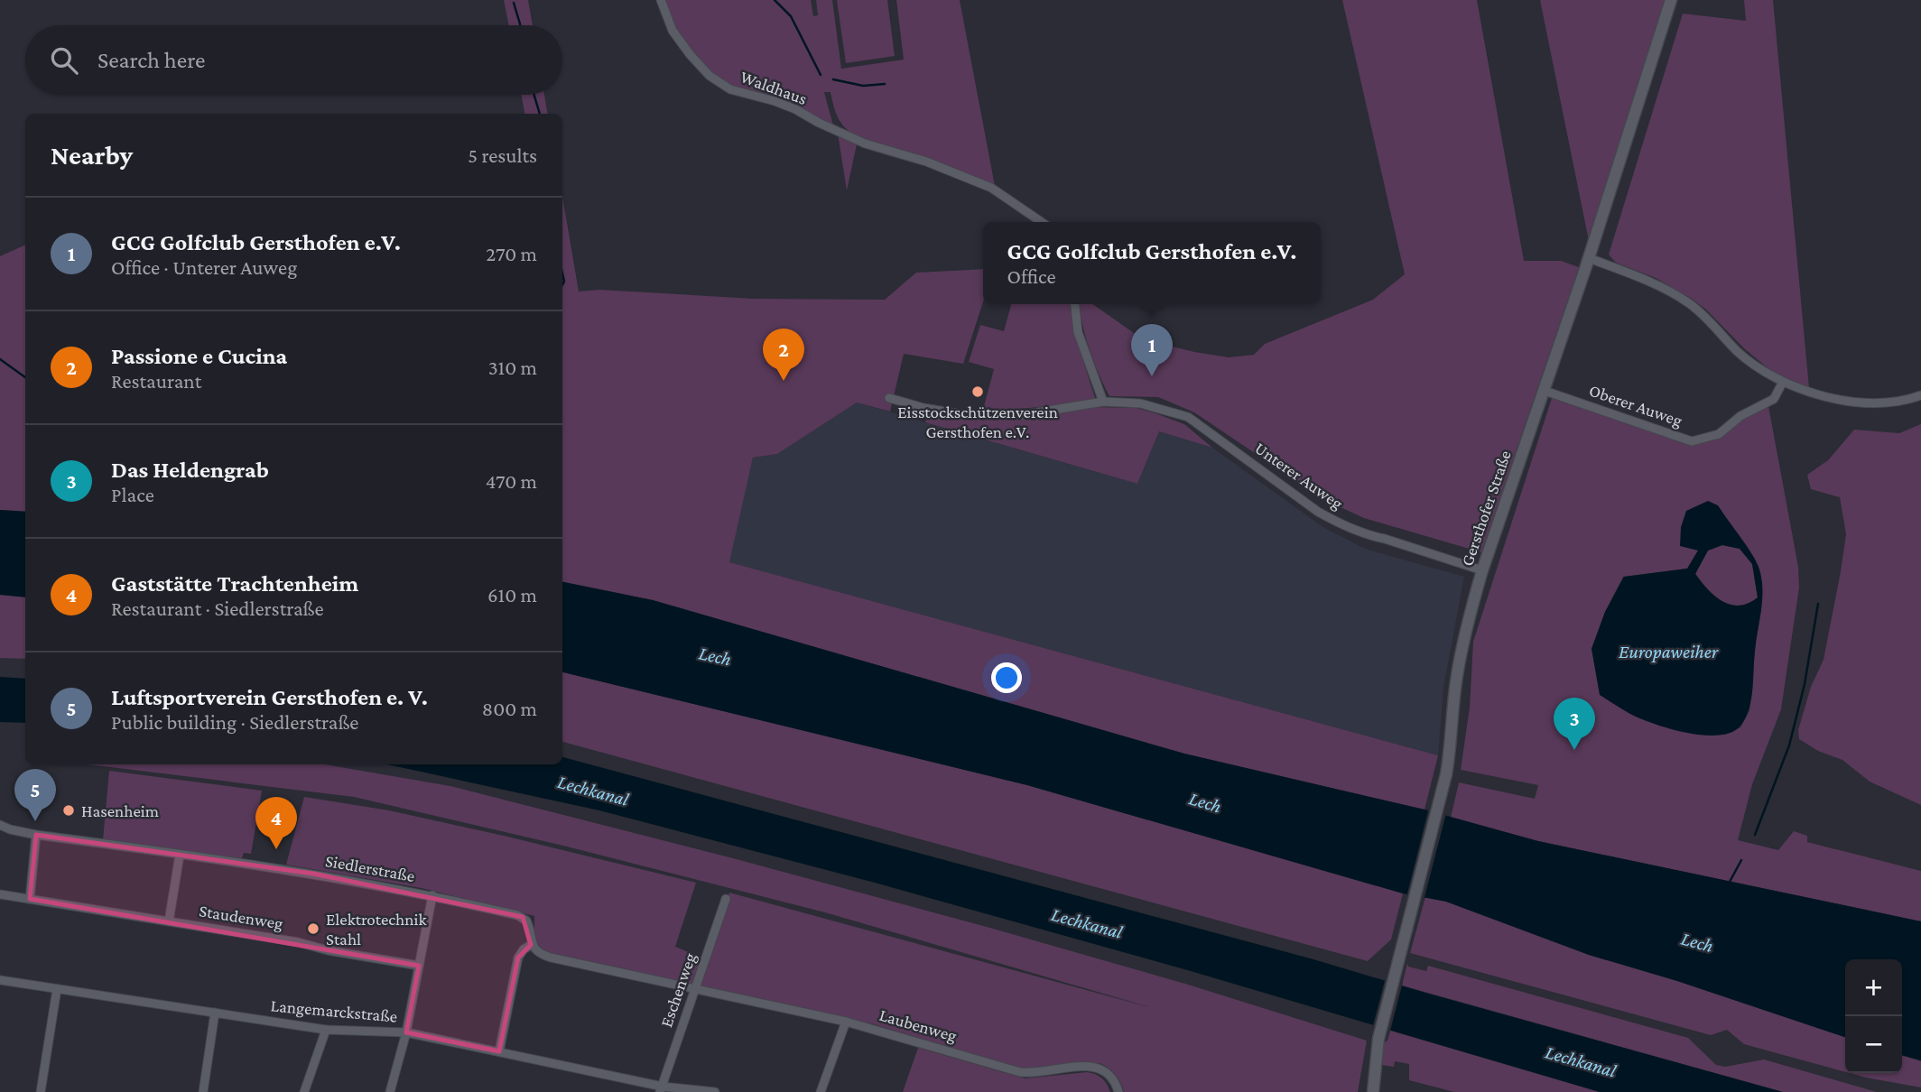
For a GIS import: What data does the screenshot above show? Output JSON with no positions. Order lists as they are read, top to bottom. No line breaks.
{"streets":{"main road":["Gersthofer Straße"],"street":["Waldhaus","Oberer Auweg","Unterer Auweg","Siedlerstraße","Staudenweg","Eschenweg","Langemarckstraße","Laubenweg"]},"crossings":[["Oberer Auweg","Gersthofer Straße"],["Unterer Auweg","Gersthofer Straße"],["Eschenweg","Langemarckstraße"],["Eschenweg","Laubenweg"]],"water":["Europaweiher","Lech","Lechkanal"],"places":["Eisstockschützenverein Gersthofen e.V.","Hasenheim","Elektrotechnik Stahl"],"page":{"search":"Search here","heading":["Nearby","5 results"],"list":[{"mark":"1","name":"GCG Golfclub Gersthofen e.V.","note":"Office · Unterer Auweg","value":"270 m"},{"mark":"2","name":"Passione e Cucina","note":"Restaurant","value":"310 m"},{"mark":"3","name":"Das Heldengrab","note":"Place","value":"470 m"},{"mark":"4","name":"Gaststätte Trachtenheim","note":"Restaurant · Siedlerstraße","value":"610 m"},{"mark":"5","name":"Luftsportverein Gersthofen e. V.","note":"Public building · Siedlerstraße","value":"800 m"}],"popup":["GCG Golfclub Gersthofen e.V.","Office"],"pins":["1","2","3","5","4"],"map_buttons":["+","−"]}}
